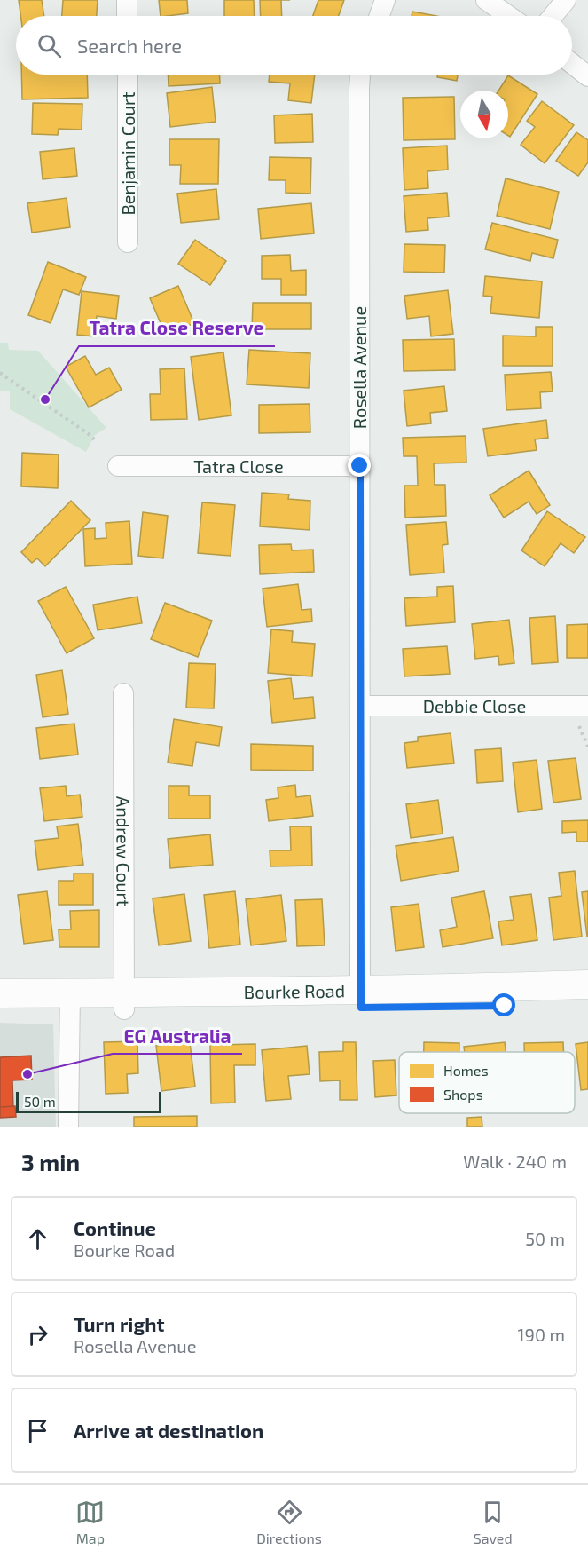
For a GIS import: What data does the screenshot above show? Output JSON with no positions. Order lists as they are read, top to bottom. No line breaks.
{"streets":{"main road":["Bourke Road"],"street":["Benjamin Court","Rosella Avenue","Tatra Close","Debbie Close","Andrew Court"]},"crossings":[["Rosella Avenue","Tatra Close"],["Rosella Avenue","Debbie Close"],["Rosella Avenue","Bourke Road"],["Andrew Court","Bourke Road"]],"places":["Tatra Close Reserve","EG Australia"],"legend":["Homes","Shops"],"scale_bar":"50 m","north":"bottom","page":{"search":"Search here","scale":"50 m","heading":["3 min","Walk · 240 m"],"list":[["Continue","Bourke Road","50 m"],["Turn right","Rosella Avenue","190 m"],"Arrive at destination"],"nav":["Map","Directions","Saved"]}}
